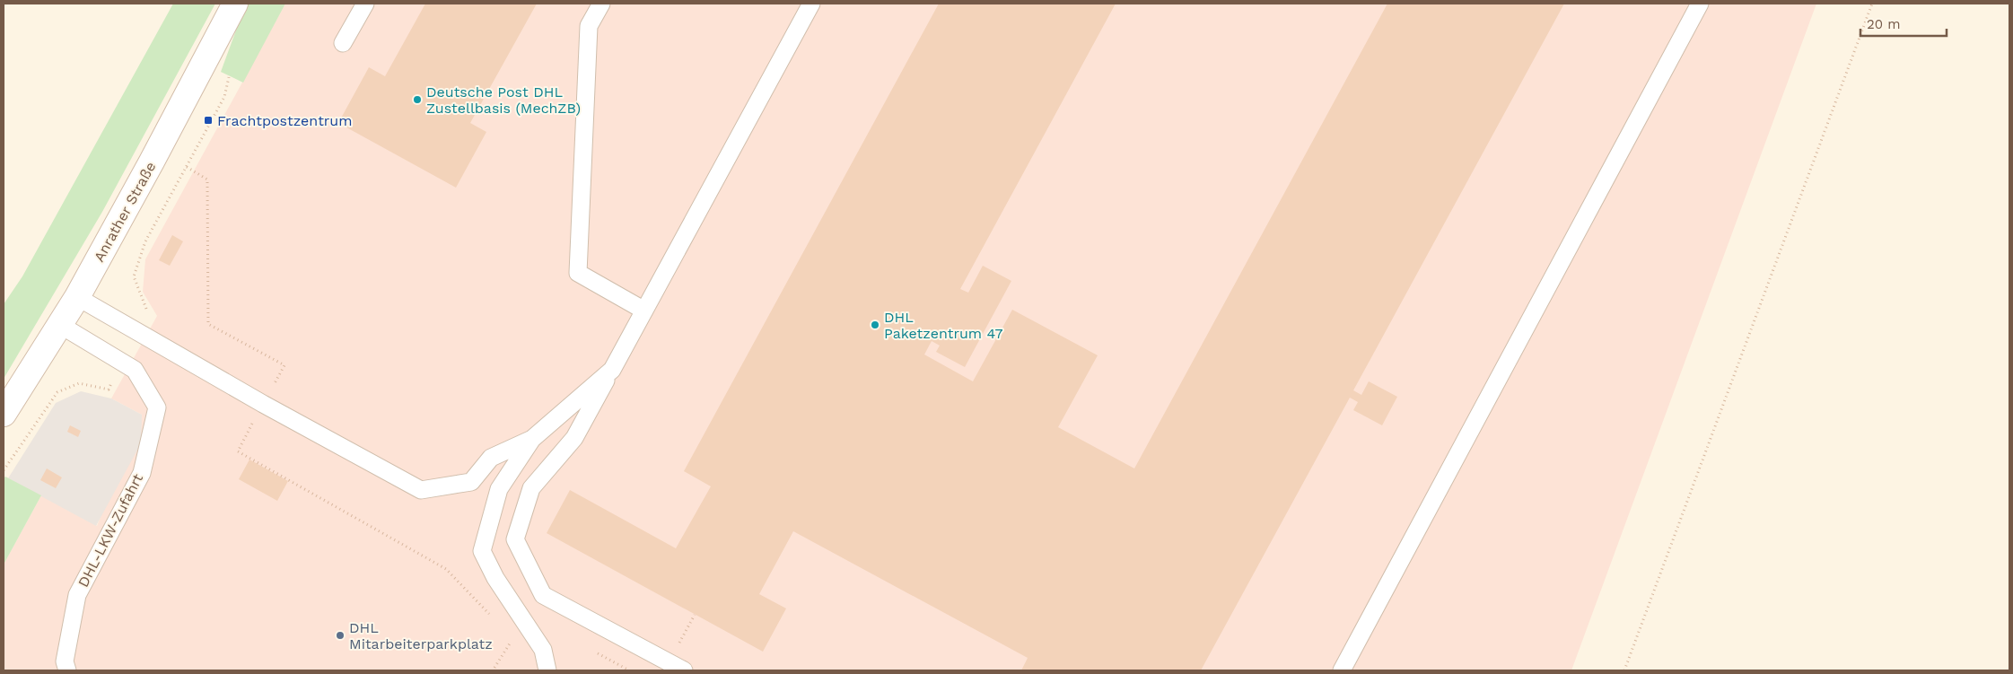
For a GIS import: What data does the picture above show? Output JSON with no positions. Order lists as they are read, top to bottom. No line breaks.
{"streets":{"main road":["Anrather Straße"],"lane":["DHL-LKW-Zufahrt"]},"places":{"other":["Deutsche Post DHL Zustellbasis (MechZB)","DHL Paketzentrum 47","DHL Mitarbeiterparkplatz"],"transit":["Frachtpostzentrum"]},"scale_bar":"20 m"}
